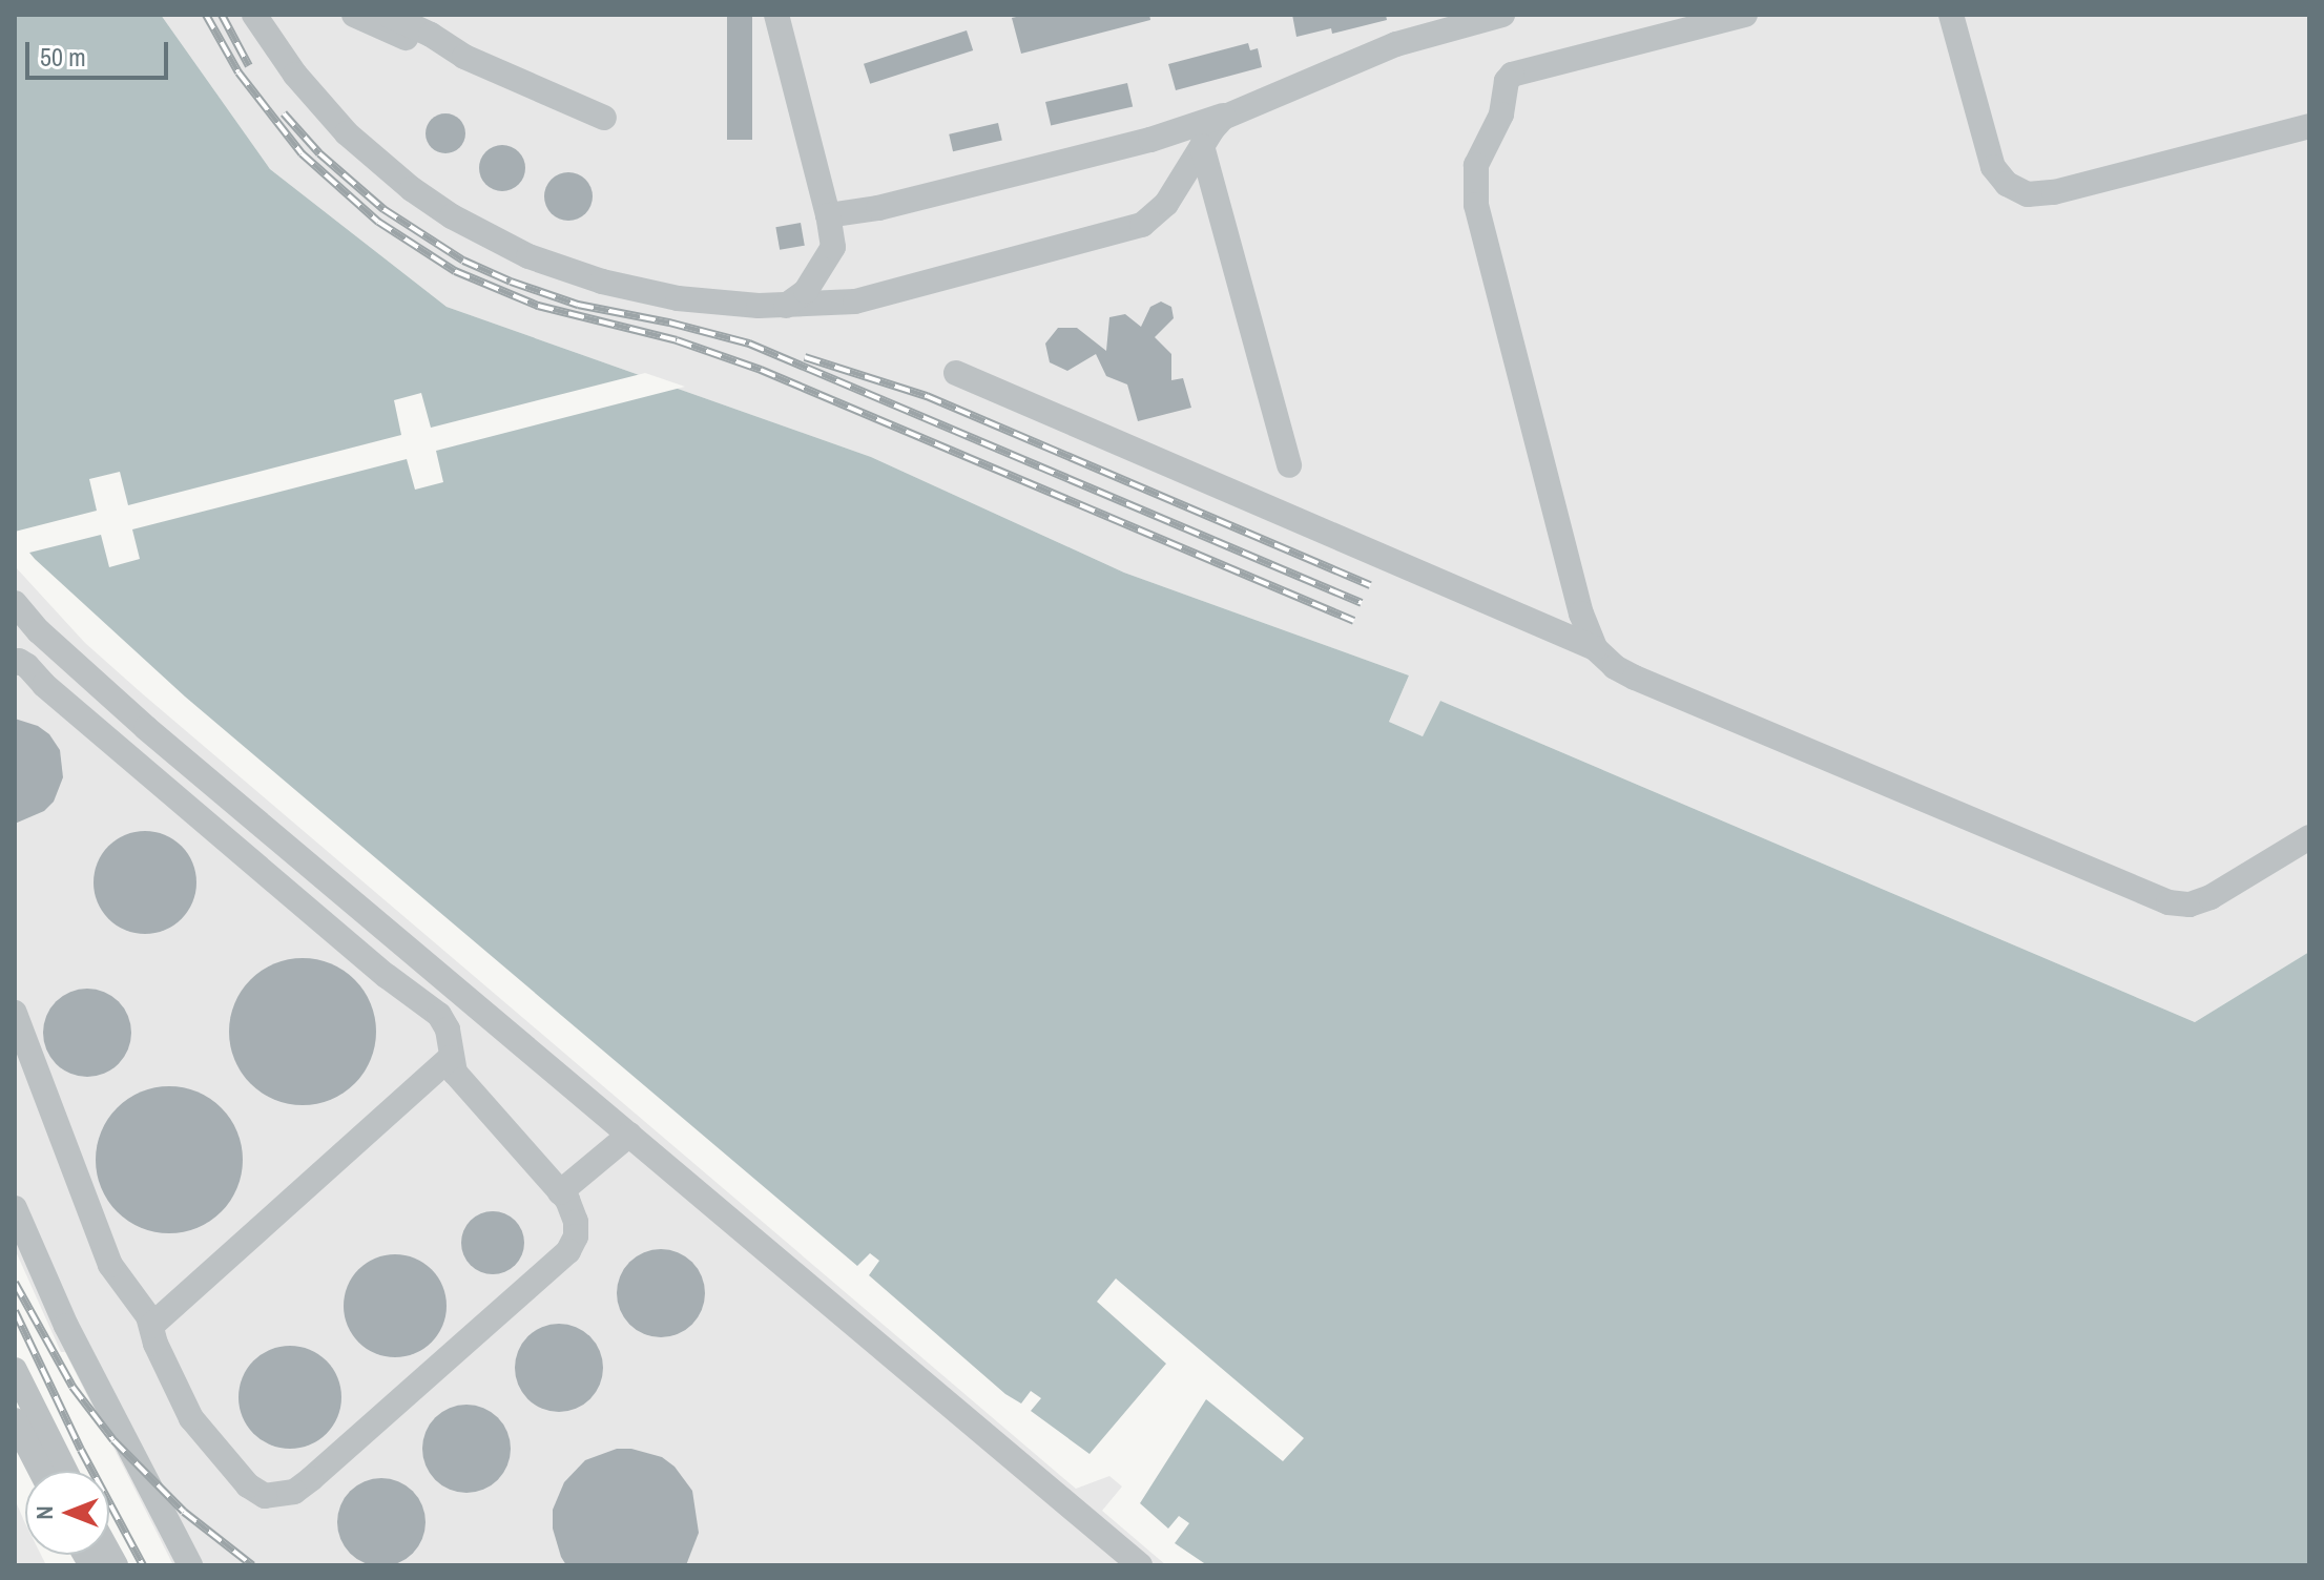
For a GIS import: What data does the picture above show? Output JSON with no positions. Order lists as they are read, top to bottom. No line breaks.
{"scale_bar":"50 m","north":"left"}
